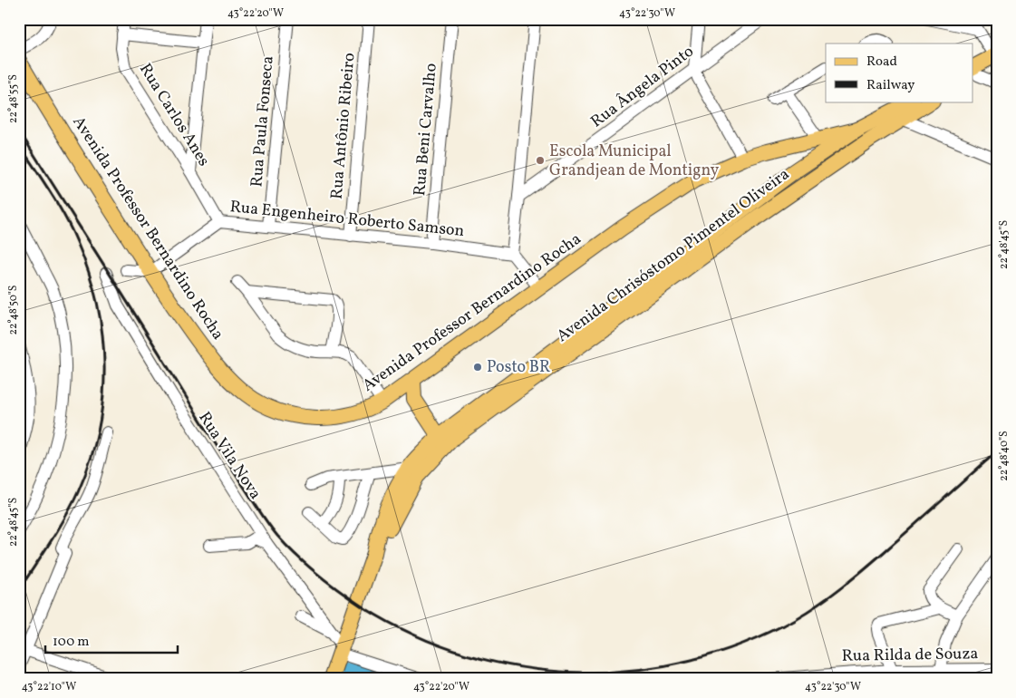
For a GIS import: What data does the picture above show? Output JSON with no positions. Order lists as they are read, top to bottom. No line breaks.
{"streets":{"main road":["Avenida Professor Bernardino Rocha","Avenida Chrisóstomo Pimentel Oliveira"],"street":["Rua Ângela Pinto","Rua Carlos Anes","Rua Paula Fonseca","Rua Antônio Ribeiro","Rua Beni Carvalho","Rua Engenheiro Roberto Samson","Rua Vila Nova","Rua Rilda de Souza"]},"crossings":[["Rua Carlos Anes","Rua Engenheiro Roberto Samson"],["Rua Paula Fonseca","Rua Engenheiro Roberto Samson"],["Rua Antônio Ribeiro","Rua Engenheiro Roberto Samson"],["Rua Beni Carvalho","Rua Engenheiro Roberto Samson"],["Rua Engenheiro Roberto Samson","Avenida Professor Bernardino Rocha"],["Avenida Professor Bernardino Rocha","Avenida Chrisóstomo Pimentel Oliveira"]],"places":["Escola Municipal Grandjean de Montigny","Posto BR"],"legend":["Road","Railway"],"scale_bar":"100 m","coordinates":["43°22'20\"W","43°22'30\"W","22°48'55\"S","22°48'45\"S","22°48'50\"S","22°48'40\"S","43°22'10\"W"]}
